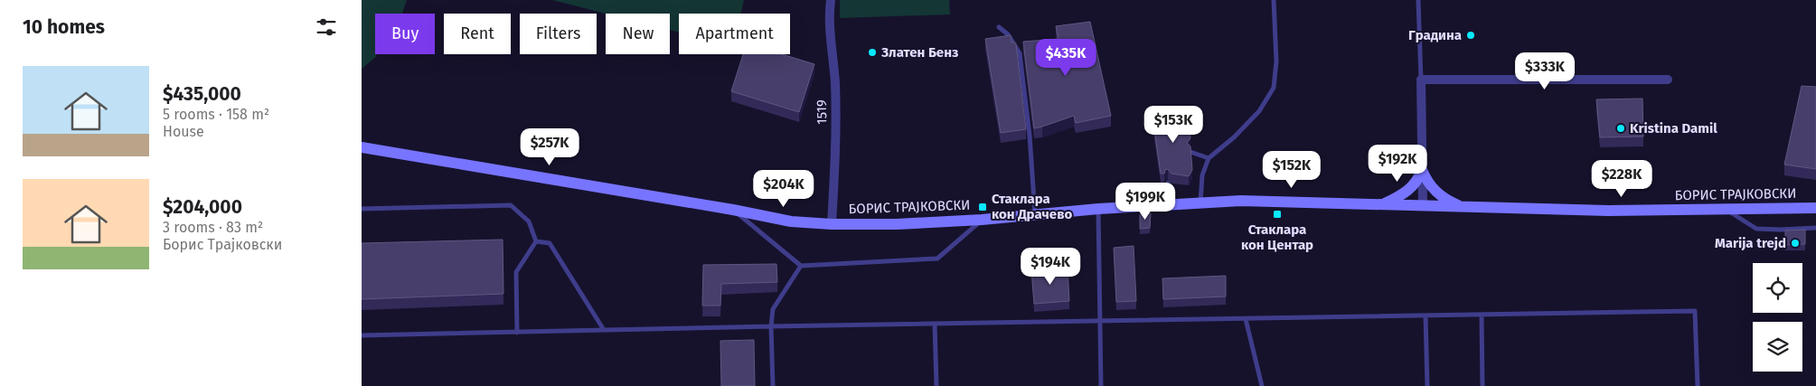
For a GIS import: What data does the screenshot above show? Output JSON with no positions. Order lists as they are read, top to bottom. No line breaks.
{"streets":{"main road":["БОРИС ТРАЈКОВСКИ"],"street":["1519"]},"crossings":[["1519","БОРИС ТРАЈКОВСКИ"]],"places":{"other":["Градина","Златен Бенз","Kristina Damil","Marija trejd"],"transit":["Стаклара кон Драчево","Стаклара кон Центар"]},"page":{"heading":"10 homes","chip":["Buy","Rent","Filters","New","Apartment"],"price":["$435K","$333K","$153K","$257K","$192K","$152K","$228K","$204K","$199K","$194K"],"list":[{"name":"$435,000","note":"5 rooms · 158 m² · House"},{"name":"$204,000","note":"3 rooms · 83 m² · Борис Трајковски"}]}}
